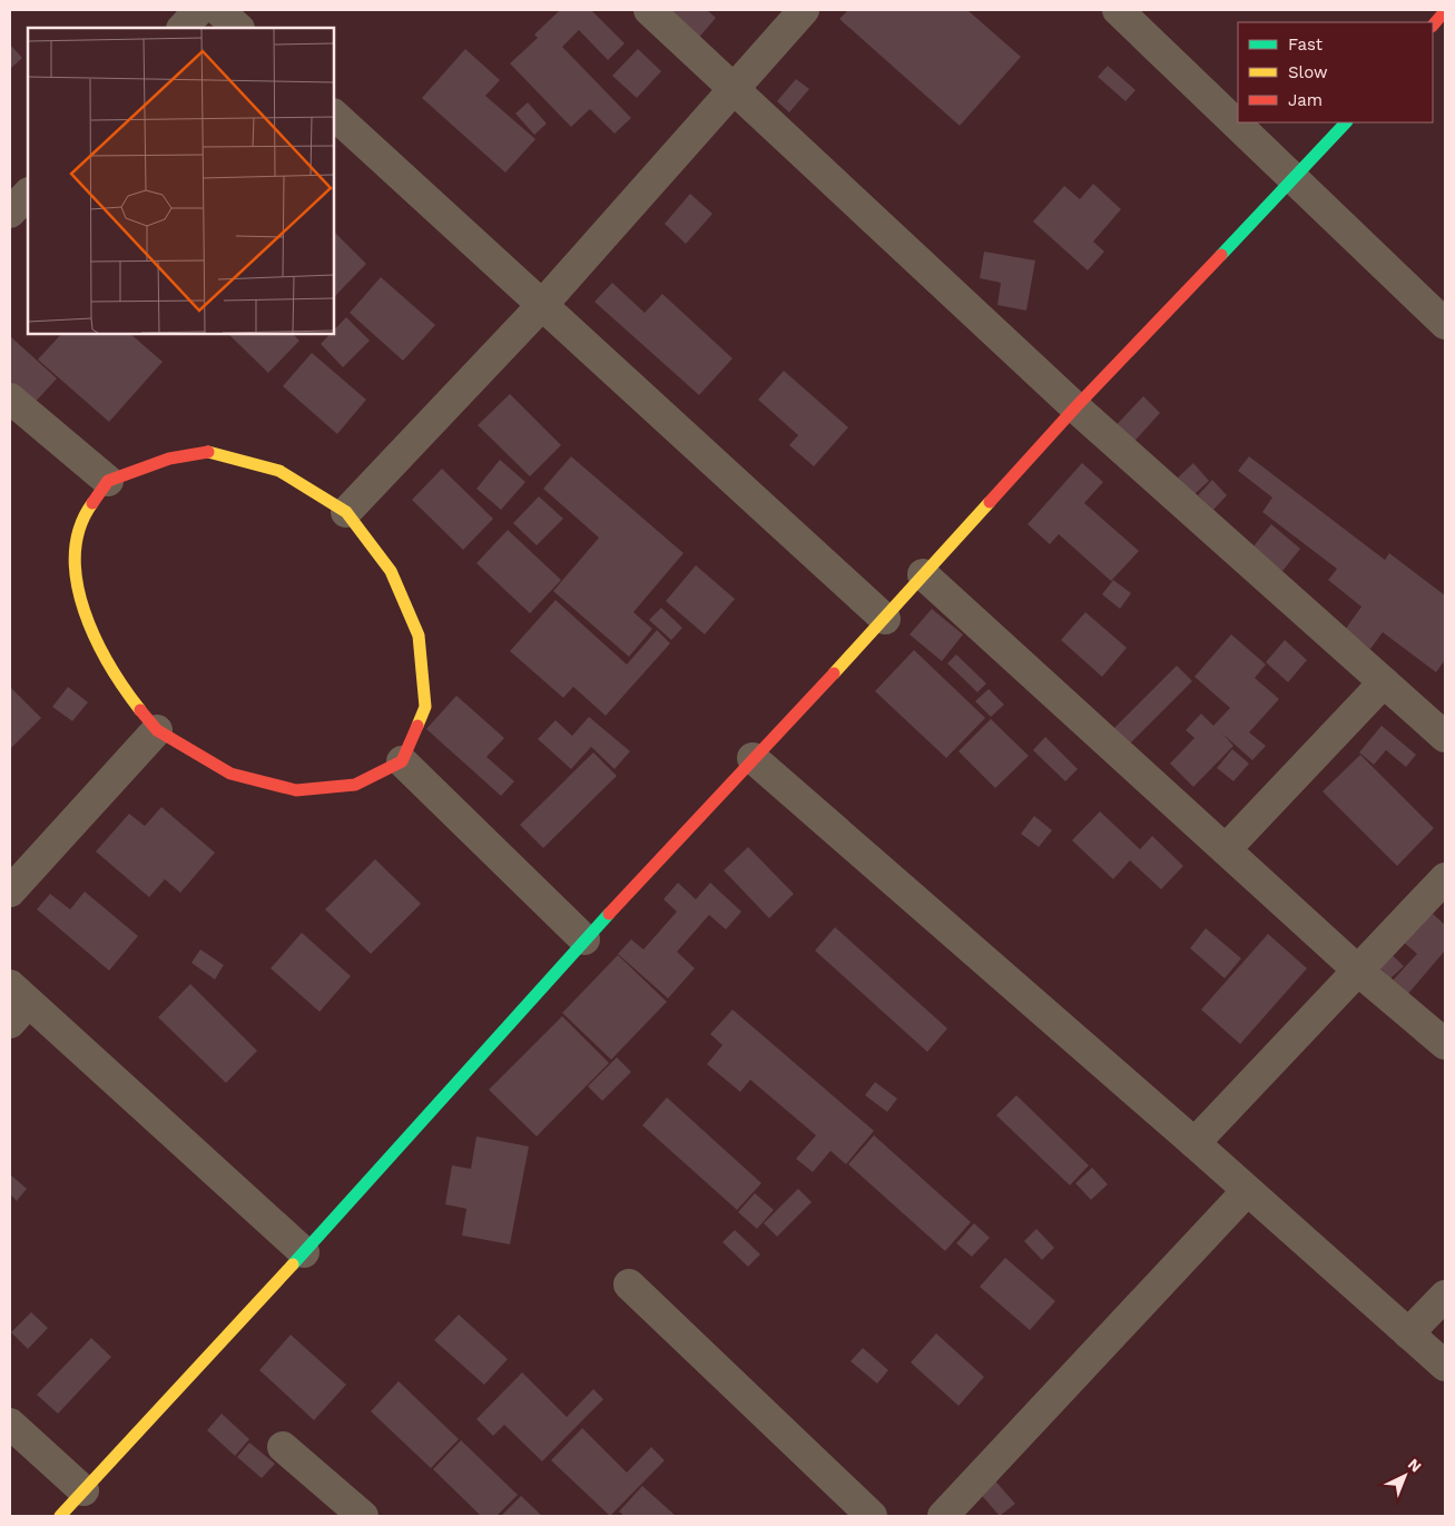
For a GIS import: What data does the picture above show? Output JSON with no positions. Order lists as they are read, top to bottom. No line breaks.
{"legend":["Fast","Slow","Jam"],"north":"top right"}
